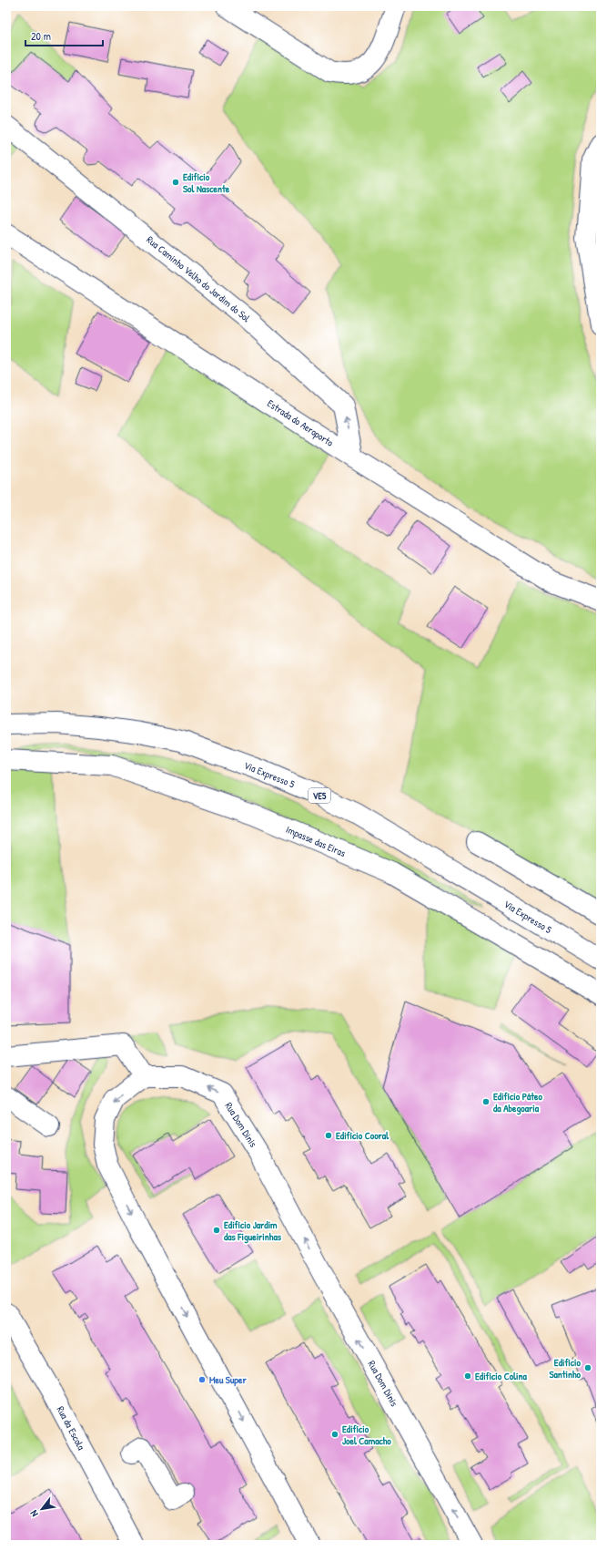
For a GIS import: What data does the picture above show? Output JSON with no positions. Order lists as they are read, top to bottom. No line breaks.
{"streets":{"street":["Rua Caminho Velho do Jardim do Sol","Estrada do Aeroporto","Via Expresso 5","VE5","Impasse das Eiras","Rua Dom Dinis","Rua da Escola"]},"crossings":[["Rua Caminho Velho do Jardim do Sol","Estrada do Aeroporto"]],"one_way":["Rua Caminho Velho do Jardim do Sol","Rua Dom Dinis"],"places":["Edifício Sol Nascente","Edifício Páteo da Abegoaria","Edifício Cooral","Edifício Jardim das Figueirinhas","Edifício Santinho","Edifício Colina","Meu Super","Edifício Joel Camacho"],"scale_bar":"20 m","north":"bottom left"}
